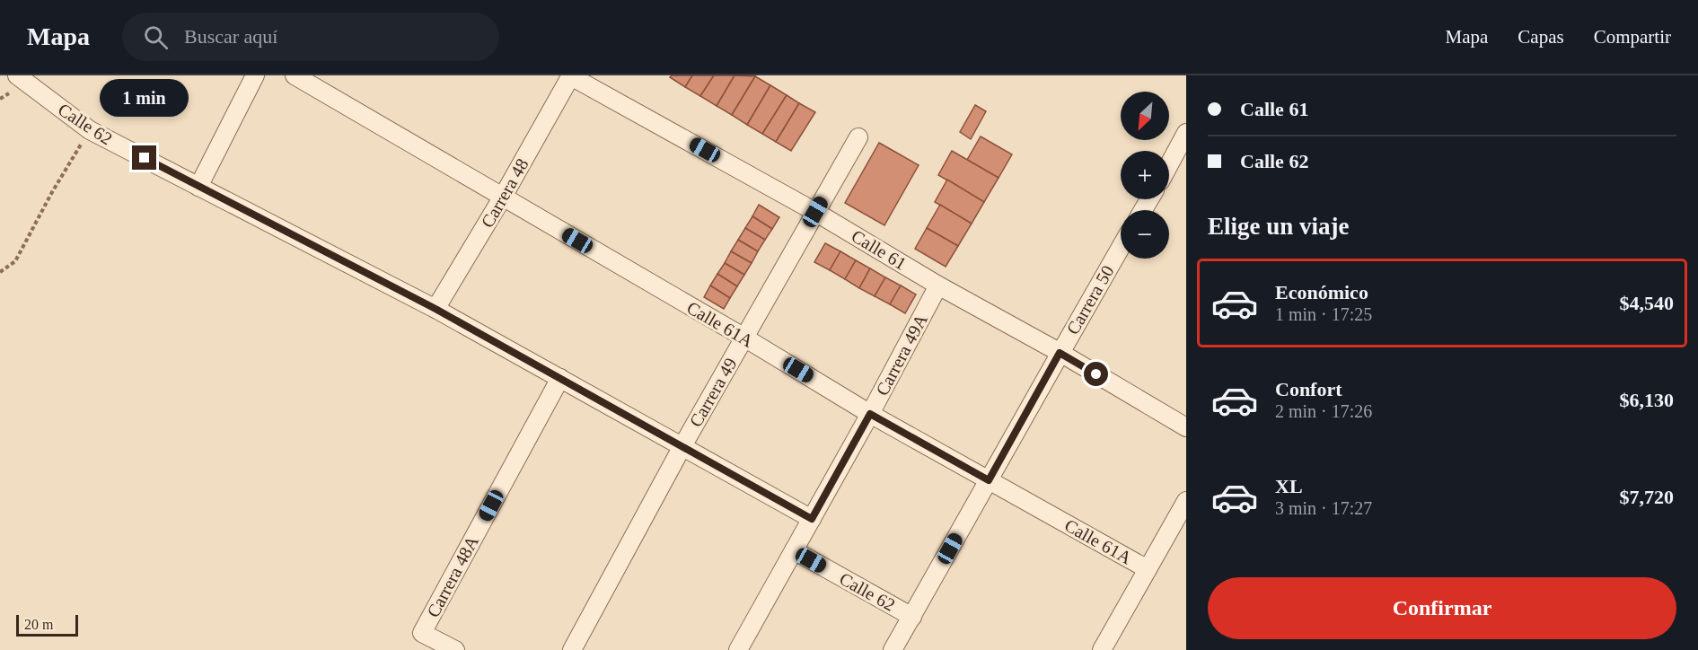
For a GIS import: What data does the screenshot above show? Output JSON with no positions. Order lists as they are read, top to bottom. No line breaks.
{"streets":{"street":["Calle 62","Carrera 48","Calle 61","Carrera 50","Calle 61A","Carrera 49A","Carrera 49","Carrera 48A"]},"crossings":[["Calle 62","Carrera 48"],["Calle 62","Carrera 50"],["Calle 62","Carrera 49A"],["Calle 62","Carrera 49"],["Calle 62","Carrera 48A"],["Carrera 48","Calle 61"],["Carrera 48","Calle 61A"],["Calle 61","Carrera 50"],["Calle 61","Carrera 49A"],["Calle 61","Carrera 49"],["Carrera 50","Calle 61A"],["Calle 61A","Carrera 49A"],["Calle 61A","Carrera 49"]],"scale_bar":"20 m","north":"bottom left","page":{"header":"Mapa","search":"Buscar aquí","nav":["Mapa","Capas","Compartir"],"banner":["Calle 61","Calle 62"],"bubble":"1 min","map_buttons":["+","−"],"heading":"Elige un viaje","list":[{"name":"Económico","note":"1 min · 17:25","value":"$4,540"},{"name":"Confort","note":"2 min · 17:26","value":"$6,130"},{"name":"XL","note":"3 min · 17:27","value":"$7,720"}],"buttons":"Confirmar","scale":"20 m"}}
